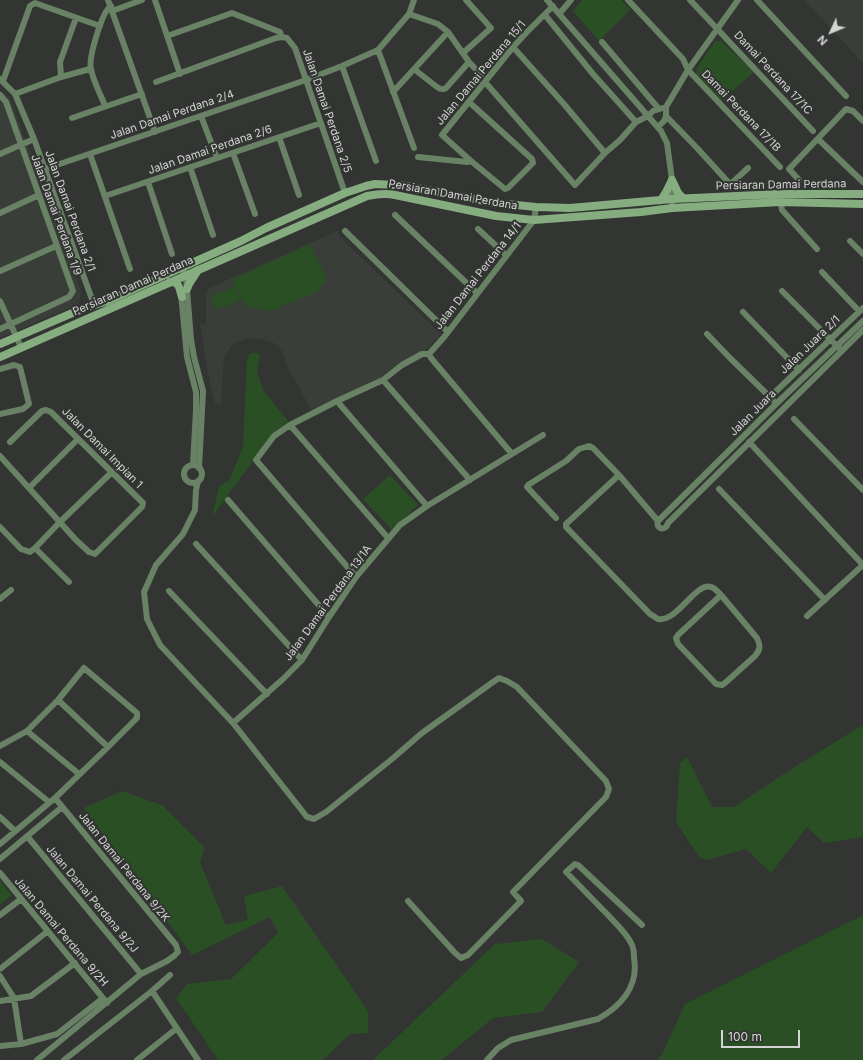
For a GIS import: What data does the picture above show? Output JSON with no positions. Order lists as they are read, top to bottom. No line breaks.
{"streets":{"main road":["Persiaran Damai Perdana"],"street":["Jalan Damai Perdana 15/1","Damai Perdana 17/1C","Jalan Damai Perdana 2/5","Damai Perdana 17/1B","Jalan Damai Perdana 2/4","Jalan Damai Perdana 2/6","Jalan Damai Perdana 2/1","Jalan Damai Perdana 1/9","Jalan Damai Perdana 14/1","Jalan Juara 2/1","Jalan Juara","Jalan Damai Impian 1","Jalan Damai Perdana 13/1A","Jalan Damai Perdana 9/2K","Jalan Damai Perdana 9/2J","Jalan Damai Perdana 9/2H"]},"crossings":[["Jalan Damai Perdana 2/5","Jalan Damai Perdana 2/4"],["Jalan Damai Perdana 2/5","Jalan Damai Perdana 2/6"],["Jalan Damai Perdana 2/5","Persiaran Damai Perdana"],["Jalan Damai Perdana 2/4","Jalan Damai Perdana 2/1"],["Persiaran Damai Perdana","Jalan Damai Perdana 2/1"],["Persiaran Damai Perdana","Jalan Damai Perdana 14/1"],["Jalan Damai Perdana 9/2K","Jalan Damai Perdana 9/2J"]],"scale_bar":"100 m","north":"bottom left"}
